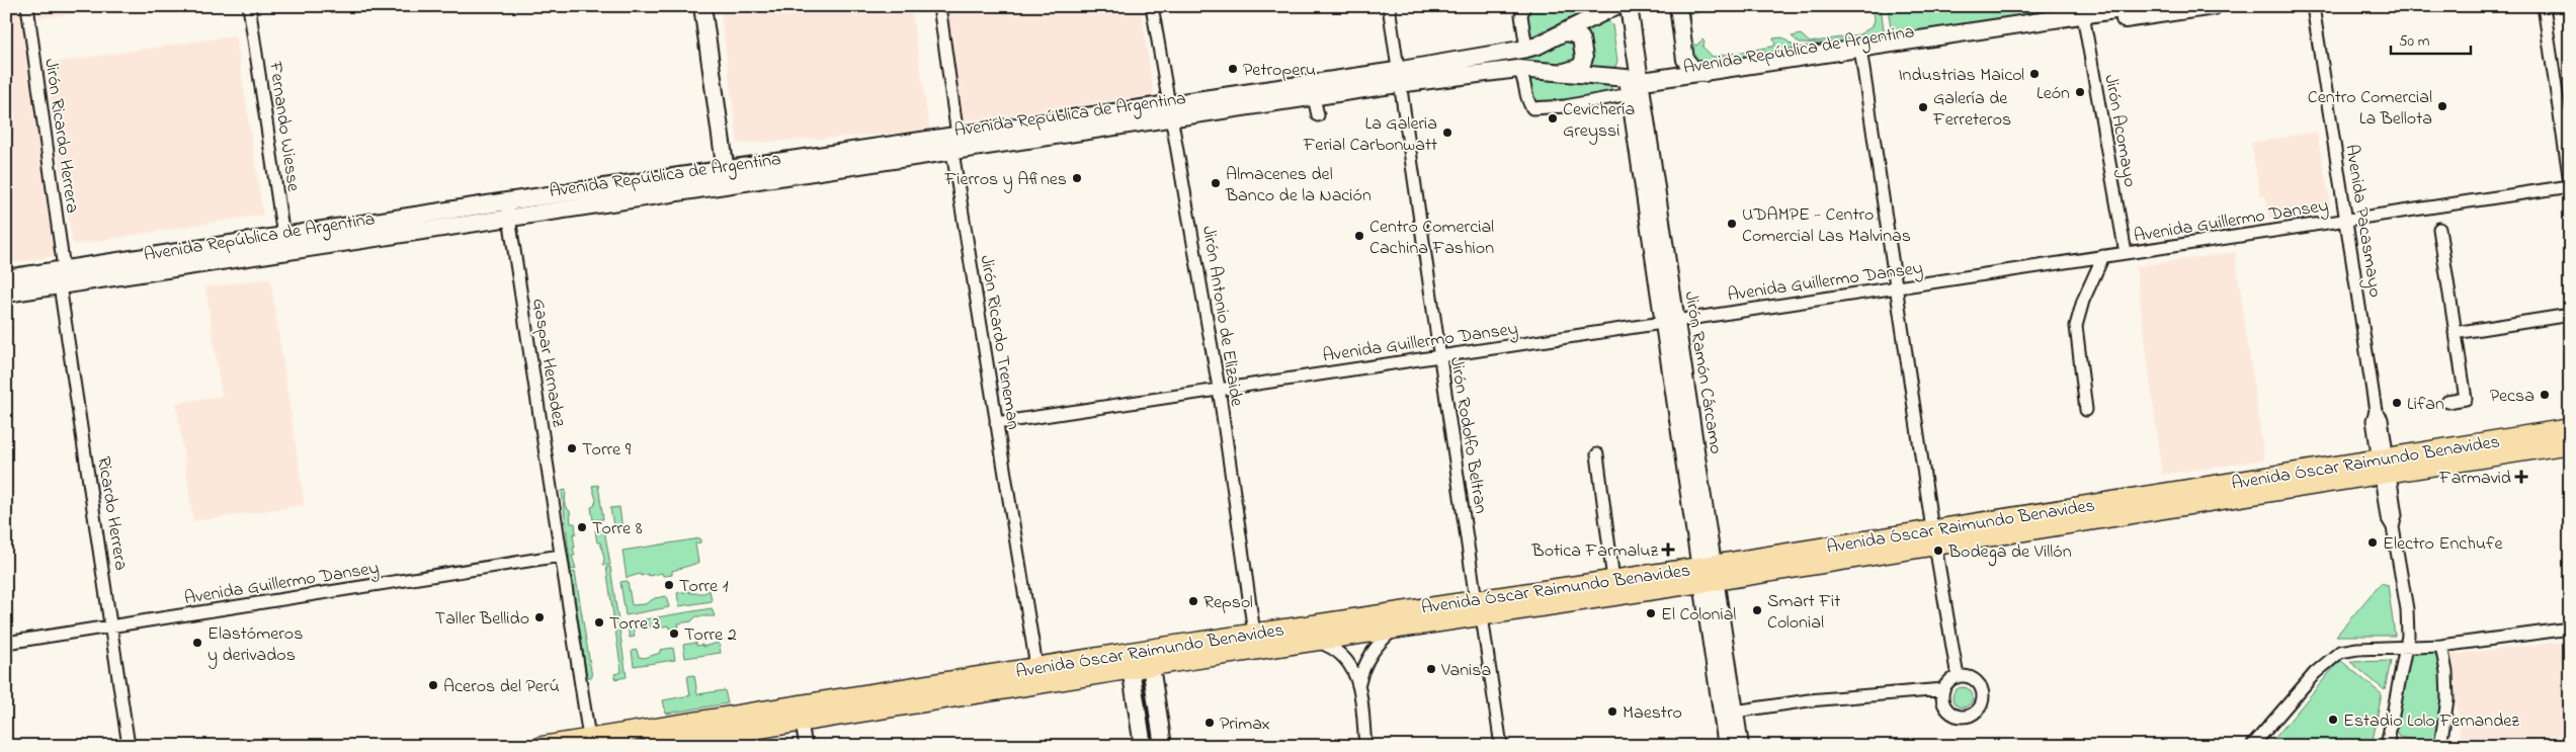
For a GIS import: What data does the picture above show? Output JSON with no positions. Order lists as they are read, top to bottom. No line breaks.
{"streets":{"main road":["Avenida República de Argentina","Jirón Ramón Cárcamo","Avenida Óscar Raimundo Benavides"],"street":["Fernando Wiesse","Jirón Acomayo","Jirón Ricardo Herrera","Avenida Guillermo Dansey","Avenida Pacasmayo","Jirón Antonio de Elizaide","Jirón Ricardo Treneman","Gaspar Hernadez","Jirón Rodolfo Beltran","Ricardo Herrera"]},"crossings":[["Avenida República de Argentina","Fernando Wiesse"],["Avenida República de Argentina","Jirón Acomayo"],["Avenida República de Argentina","Jirón Ricardo Herrera"],["Avenida República de Argentina","Jirón Antonio de Elizaide"],["Avenida República de Argentina","Jirón Ricardo Treneman"],["Avenida República de Argentina","Gaspar Hernadez"],["Avenida República de Argentina","Jirón Ramón Cárcamo"],["Avenida República de Argentina","Jirón Rodolfo Beltran"],["Avenida República de Argentina","Ricardo Herrera"],["Jirón Acomayo","Avenida Guillermo Dansey"],["Jirón Ricardo Herrera","Ricardo Herrera"],["Avenida Guillermo Dansey","Avenida Pacasmayo"],["Avenida Guillermo Dansey","Jirón Antonio de Elizaide"],["Avenida Guillermo Dansey","Jirón Ricardo Treneman"],["Avenida Guillermo Dansey","Gaspar Hernadez"],["Avenida Guillermo Dansey","Jirón Ramón Cárcamo"],["Avenida Guillermo Dansey","Jirón Rodolfo Beltran"],["Avenida Guillermo Dansey","Ricardo Herrera"],["Avenida Pacasmayo","Avenida Óscar Raimundo Benavides"],["Jirón Antonio de Elizaide","Avenida Óscar Raimundo Benavides"],["Jirón Ricardo Treneman","Avenida Óscar Raimundo Benavides"],["Gaspar Hernadez","Avenida Óscar Raimundo Benavides"],["Jirón Ramón Cárcamo","Avenida Óscar Raimundo Benavides"],["Jirón Rodolfo Beltran","Avenida Óscar Raimundo Benavides"]],"places":{"other":["Petroperu","Industrias Maicol","León","Centro Comercial La Bellota","Galería de Ferreteros","Cevichería Greyssi","La Galeria Ferial Carbonwatt","Fierros y Afines","Almacenes del Banco de la Nación","UDAMPE - Centro Comercial Las Malvinas","Centro Comercial Cachina Fashion","Pecsa","Lifan","Torre 9","Torre 8","Electro Enchufe","Bodega de Villón","Torre 1","Repsol","Smart Fit Colonial","El Colonial","Taller Bellido","Torre 3","Torre 2","Elastómeros y derivados","Vanisa","Aceros del Perú","Maestro","Estadio Lolo Fernandez","Primax"],"health":["Farmavid","Botica Farmaluz"]},"scale_bar":"50 m"}
